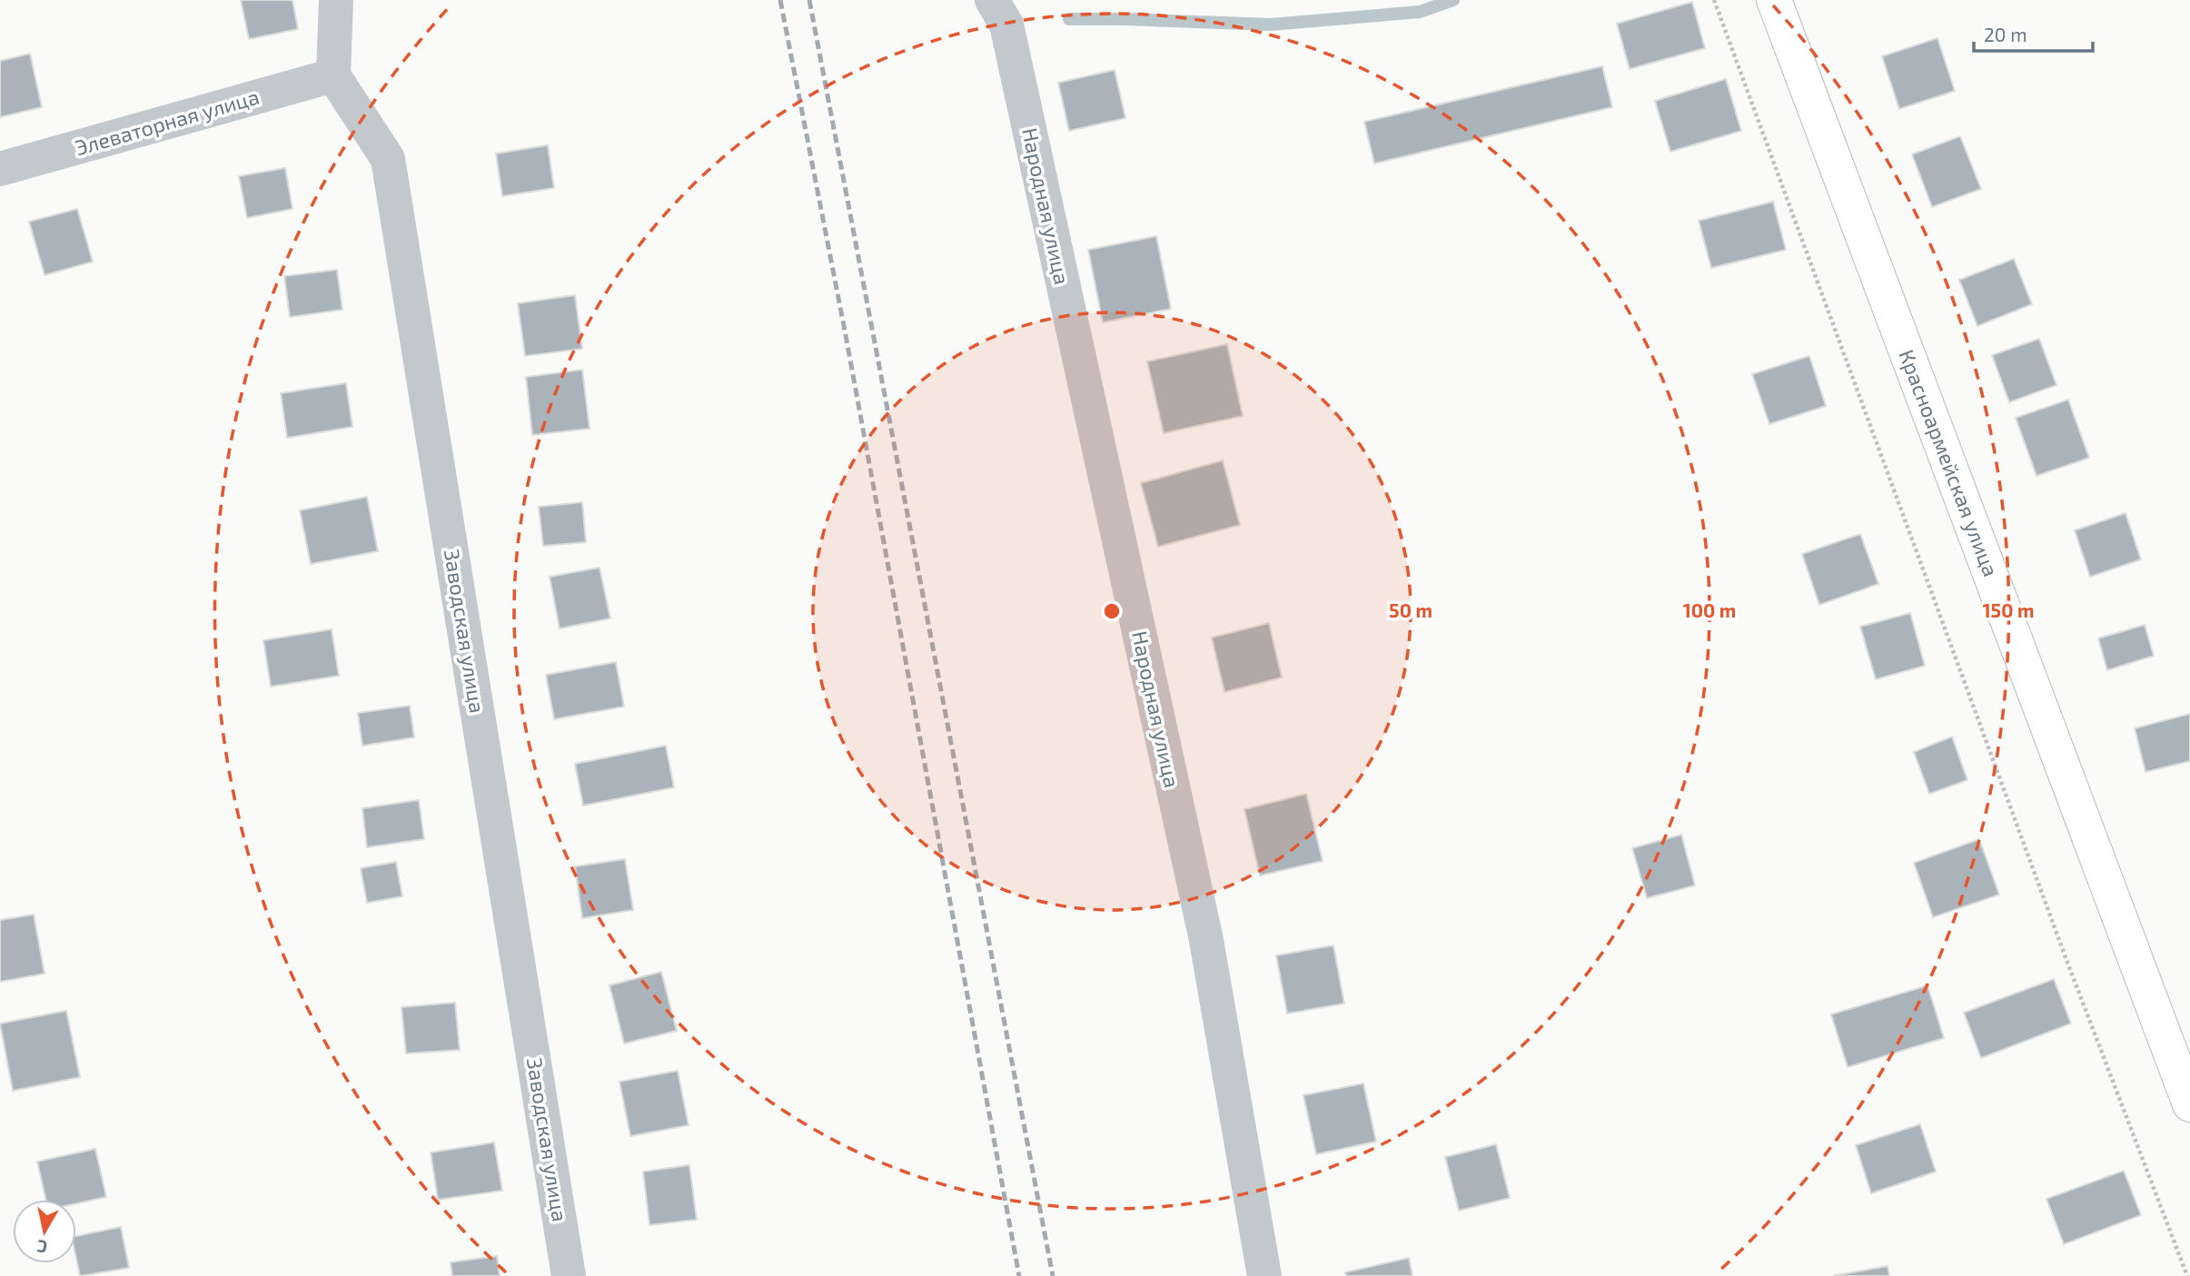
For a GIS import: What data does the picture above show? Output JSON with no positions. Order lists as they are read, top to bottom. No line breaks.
{"streets":{"street":["Элеваторная улица","Народная улица","Красноармейская улица","Заводская улица"]},"crossings":[["Элеваторная улица","Заводская улица"]],"scale_bar":"20 m","north":"bottom","rings":["50 m","100 m","150 m"]}
